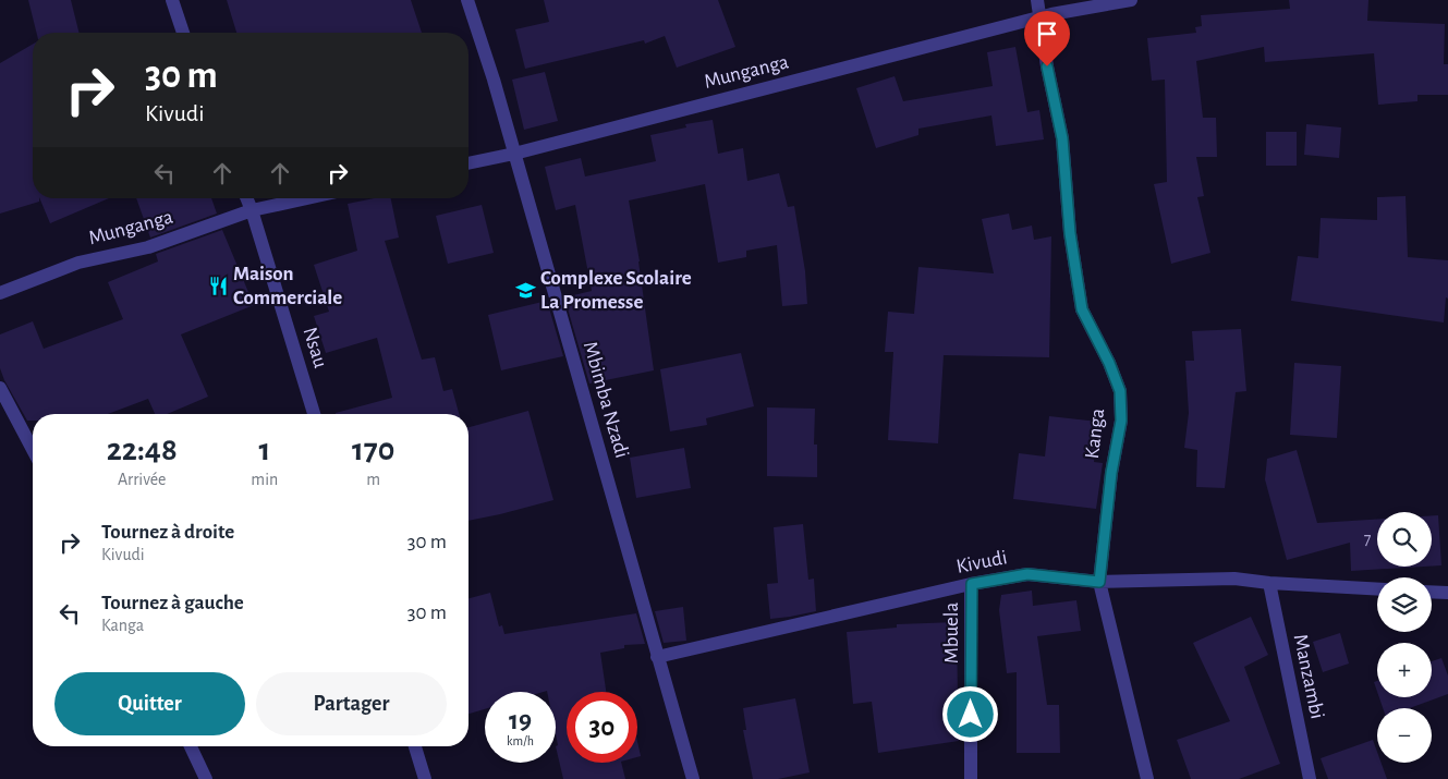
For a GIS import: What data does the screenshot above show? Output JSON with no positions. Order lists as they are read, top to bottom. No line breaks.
{"streets":{"street":["Munganga","Nsau","Mbimba Nzadi","Kanga","Kivudi","Mbuela","Manzambi"]},"crossings":[["Munganga","Nsau"],["Munganga","Mbimba Nzadi"],["Munganga","Kanga"],["Mbimba Nzadi","Kivudi"],["Kanga","Kivudi"],["Kivudi","Mbuela"],["Kivudi","Manzambi"]],"places":{"restaurant":["Maison Commerciale"],"school or university":["Complexe Scolaire La Promesse"]},"house_numbers":["7"],"page":{"turn":["30 m","Kivudi"],"eta":["22:48","Arrivée","1","min","170","m"],"list":[{"name":"Tournez à droite","note":"Kivudi","value":"30 m"},{"name":"Tournez à gauche","note":"Kanga","value":"30 m"}],"map_buttons":["+","−"],"buttons":["Quitter","Partager"],"speed":"19 km/h","limit":"30"}}
